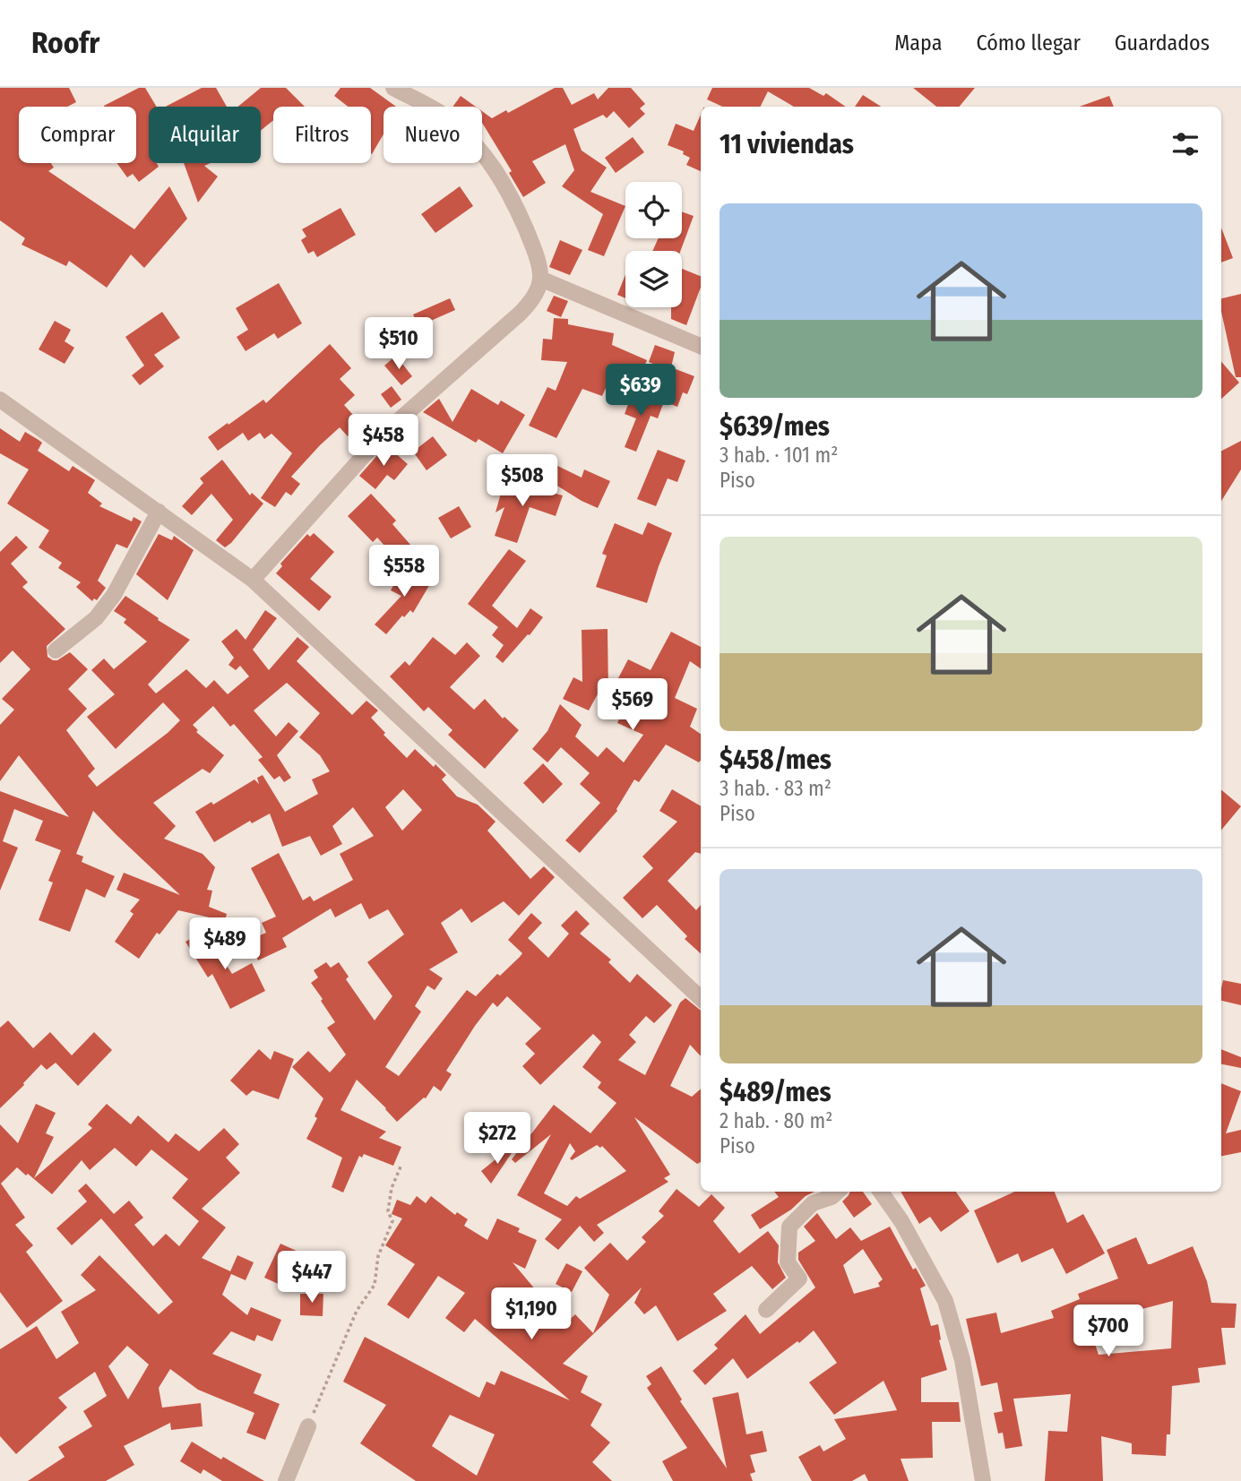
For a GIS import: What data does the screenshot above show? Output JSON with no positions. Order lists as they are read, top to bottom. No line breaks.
{"page":{"header":"Roofr","nav":["Mapa","Cómo llegar","Guardados"],"chip":["Comprar","Alquilar","Filtros","Nuevo"],"heading":"11 viviendas","list":[{"name":"$639/mes","note":"3 hab. · 101 m² · Piso"},{"name":"$458/mes","note":"3 hab. · 83 m² · Piso"},{"name":"$489/mes","note":"2 hab. · 80 m² · Piso"}],"price":["$510","$639","$458","$508","$558","$569","$489","$272","$447","$1,190","$700"]}}
